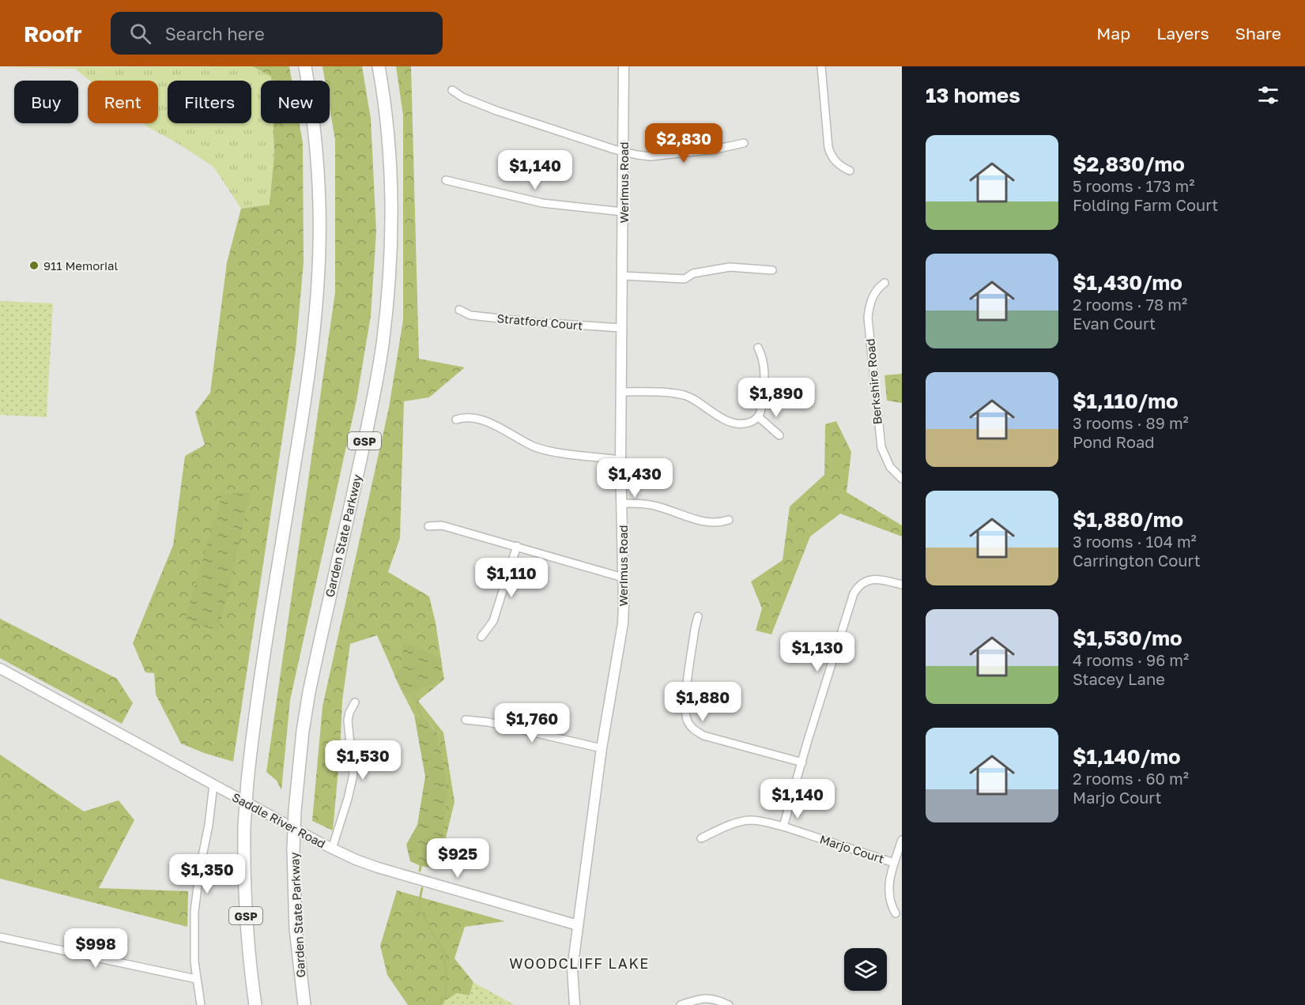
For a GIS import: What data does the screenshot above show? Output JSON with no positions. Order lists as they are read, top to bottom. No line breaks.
{"streets":{"highway":["GSP","Garden State Parkway"],"main road":["Werimus Road","Saddle River Road"],"street":["Stratford Court","Berkshire Road","Marjo Court"]},"crossings":[["Werimus Road","Stratford Court"],["Werimus Road","Saddle River Road"]],"districts":["WOODCLIFF LAKE"],"places":["911 Memorial"],"page":{"header":"Roofr","search":"Search here","nav":["Map","Layers","Share"],"heading":"13 homes","chip":["Buy","Rent","Filters","New"],"price":["$2,830","$1,140","$1,890","$1,430","$1,110","$1,130","$1,880","$1,760","$1,530","$1,140","$925","$1,350","$998"],"list":[{"name":"$2,830/mo","note":"5 rooms · 173 m² · Folding Farm Court"},{"name":"$1,430/mo","note":"2 rooms · 78 m² · Evan Court"},{"name":"$1,110/mo","note":"3 rooms · 89 m² · Pond Road"},{"name":"$1,880/mo","note":"3 rooms · 104 m² · Carrington Court"},{"name":"$1,530/mo","note":"4 rooms · 96 m² · Stacey Lane"},{"name":"$1,140/mo","note":"2 rooms · 60 m² · Marjo Court"}]}}
